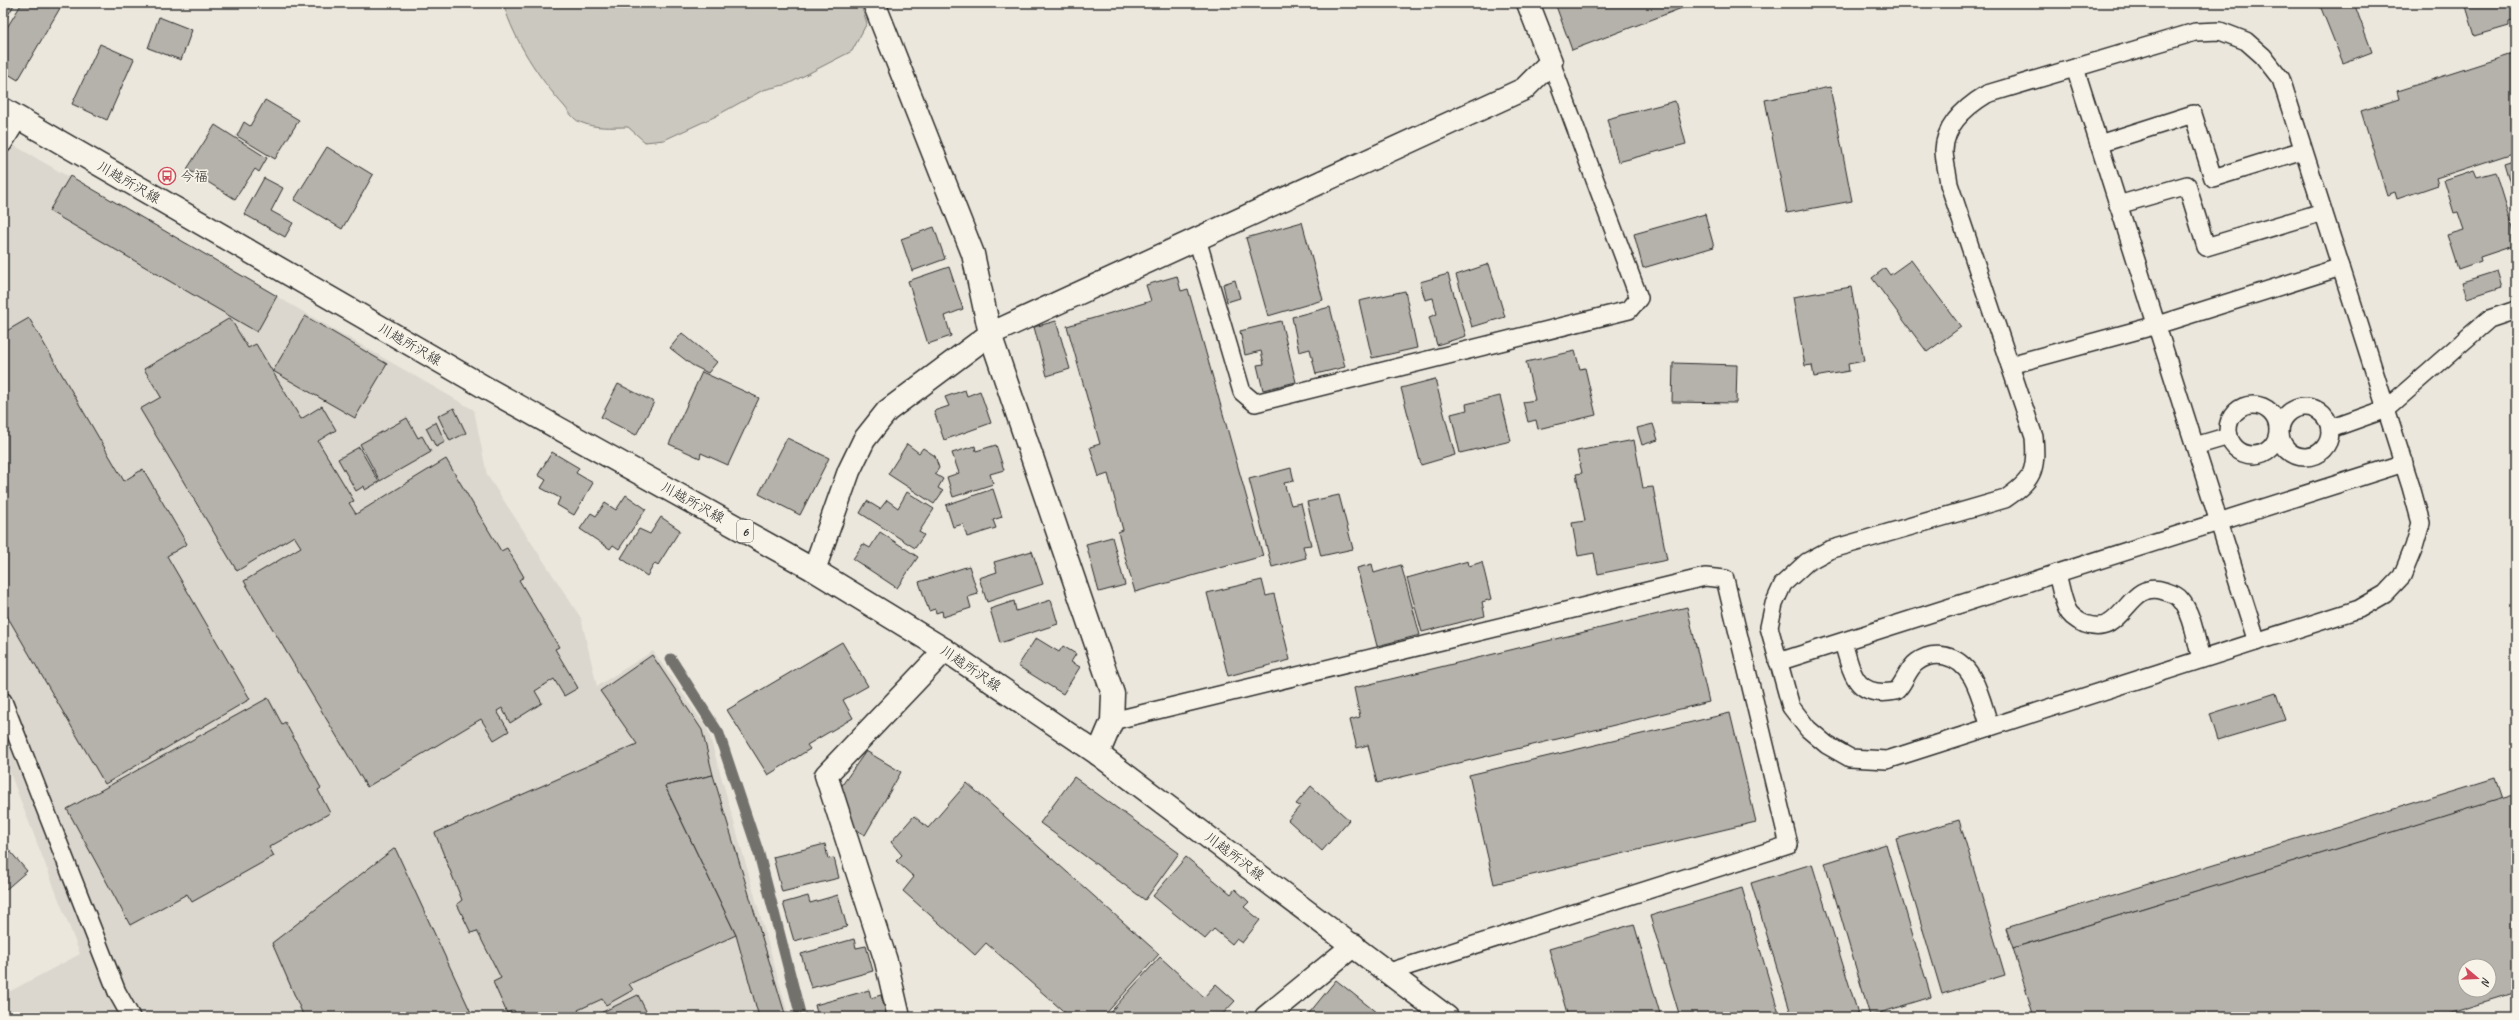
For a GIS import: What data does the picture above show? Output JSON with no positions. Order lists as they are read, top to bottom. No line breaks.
{"streets":{"street":["川越所沢線","6"]},"places":{"bus stop":["今福"]},"north":"right"}
